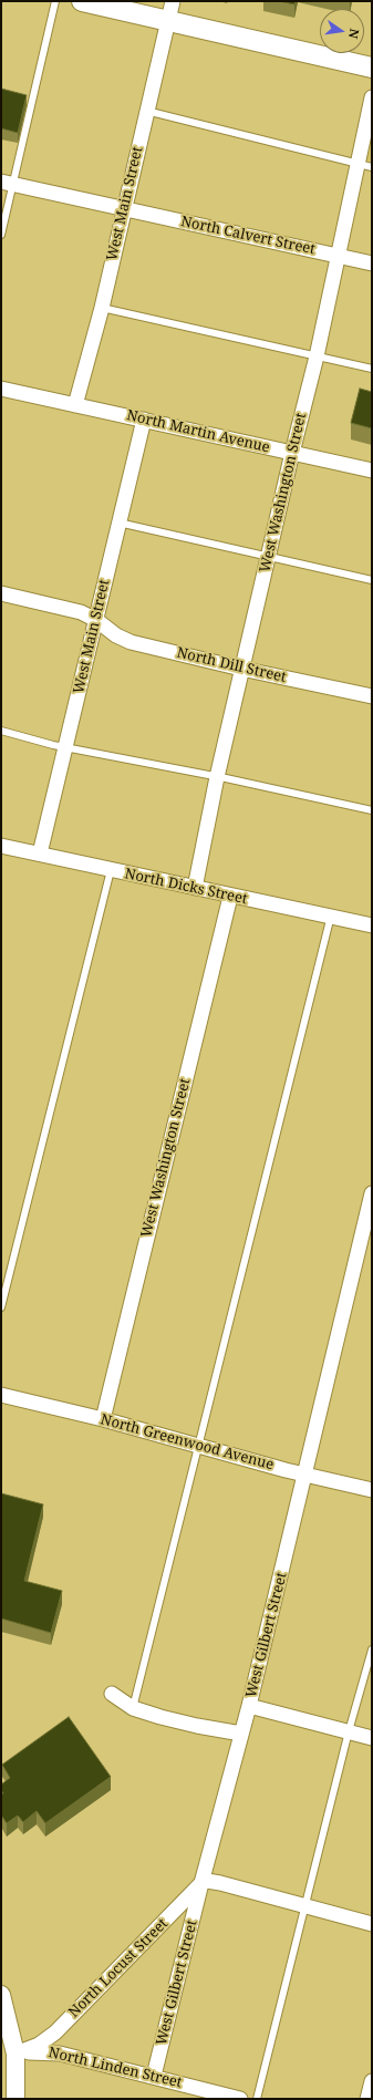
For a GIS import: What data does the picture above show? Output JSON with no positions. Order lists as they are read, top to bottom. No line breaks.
{"streets":{"street":["West Main Street","North Calvert Street","North Martin Avenue","West Washington Street","North Dill Street","North Dicks Street","North Greenwood Avenue","West Gilbert Street","North Locust Street","North Linden Street"]},"crossings":[["West Main Street","North Calvert Street"],["West Main Street","North Martin Avenue"],["West Main Street","North Dill Street"],["West Main Street","North Dicks Street"],["North Calvert Street","West Washington Street"],["North Martin Avenue","West Washington Street"],["West Washington Street","North Dill Street"],["West Washington Street","North Dicks Street"],["West Washington Street","North Greenwood Avenue"],["North Greenwood Avenue","West Gilbert Street"],["West Gilbert Street","North Locust Street"],["West Gilbert Street","North Linden Street"],["North Locust Street","North Linden Street"]],"north":"right"}
